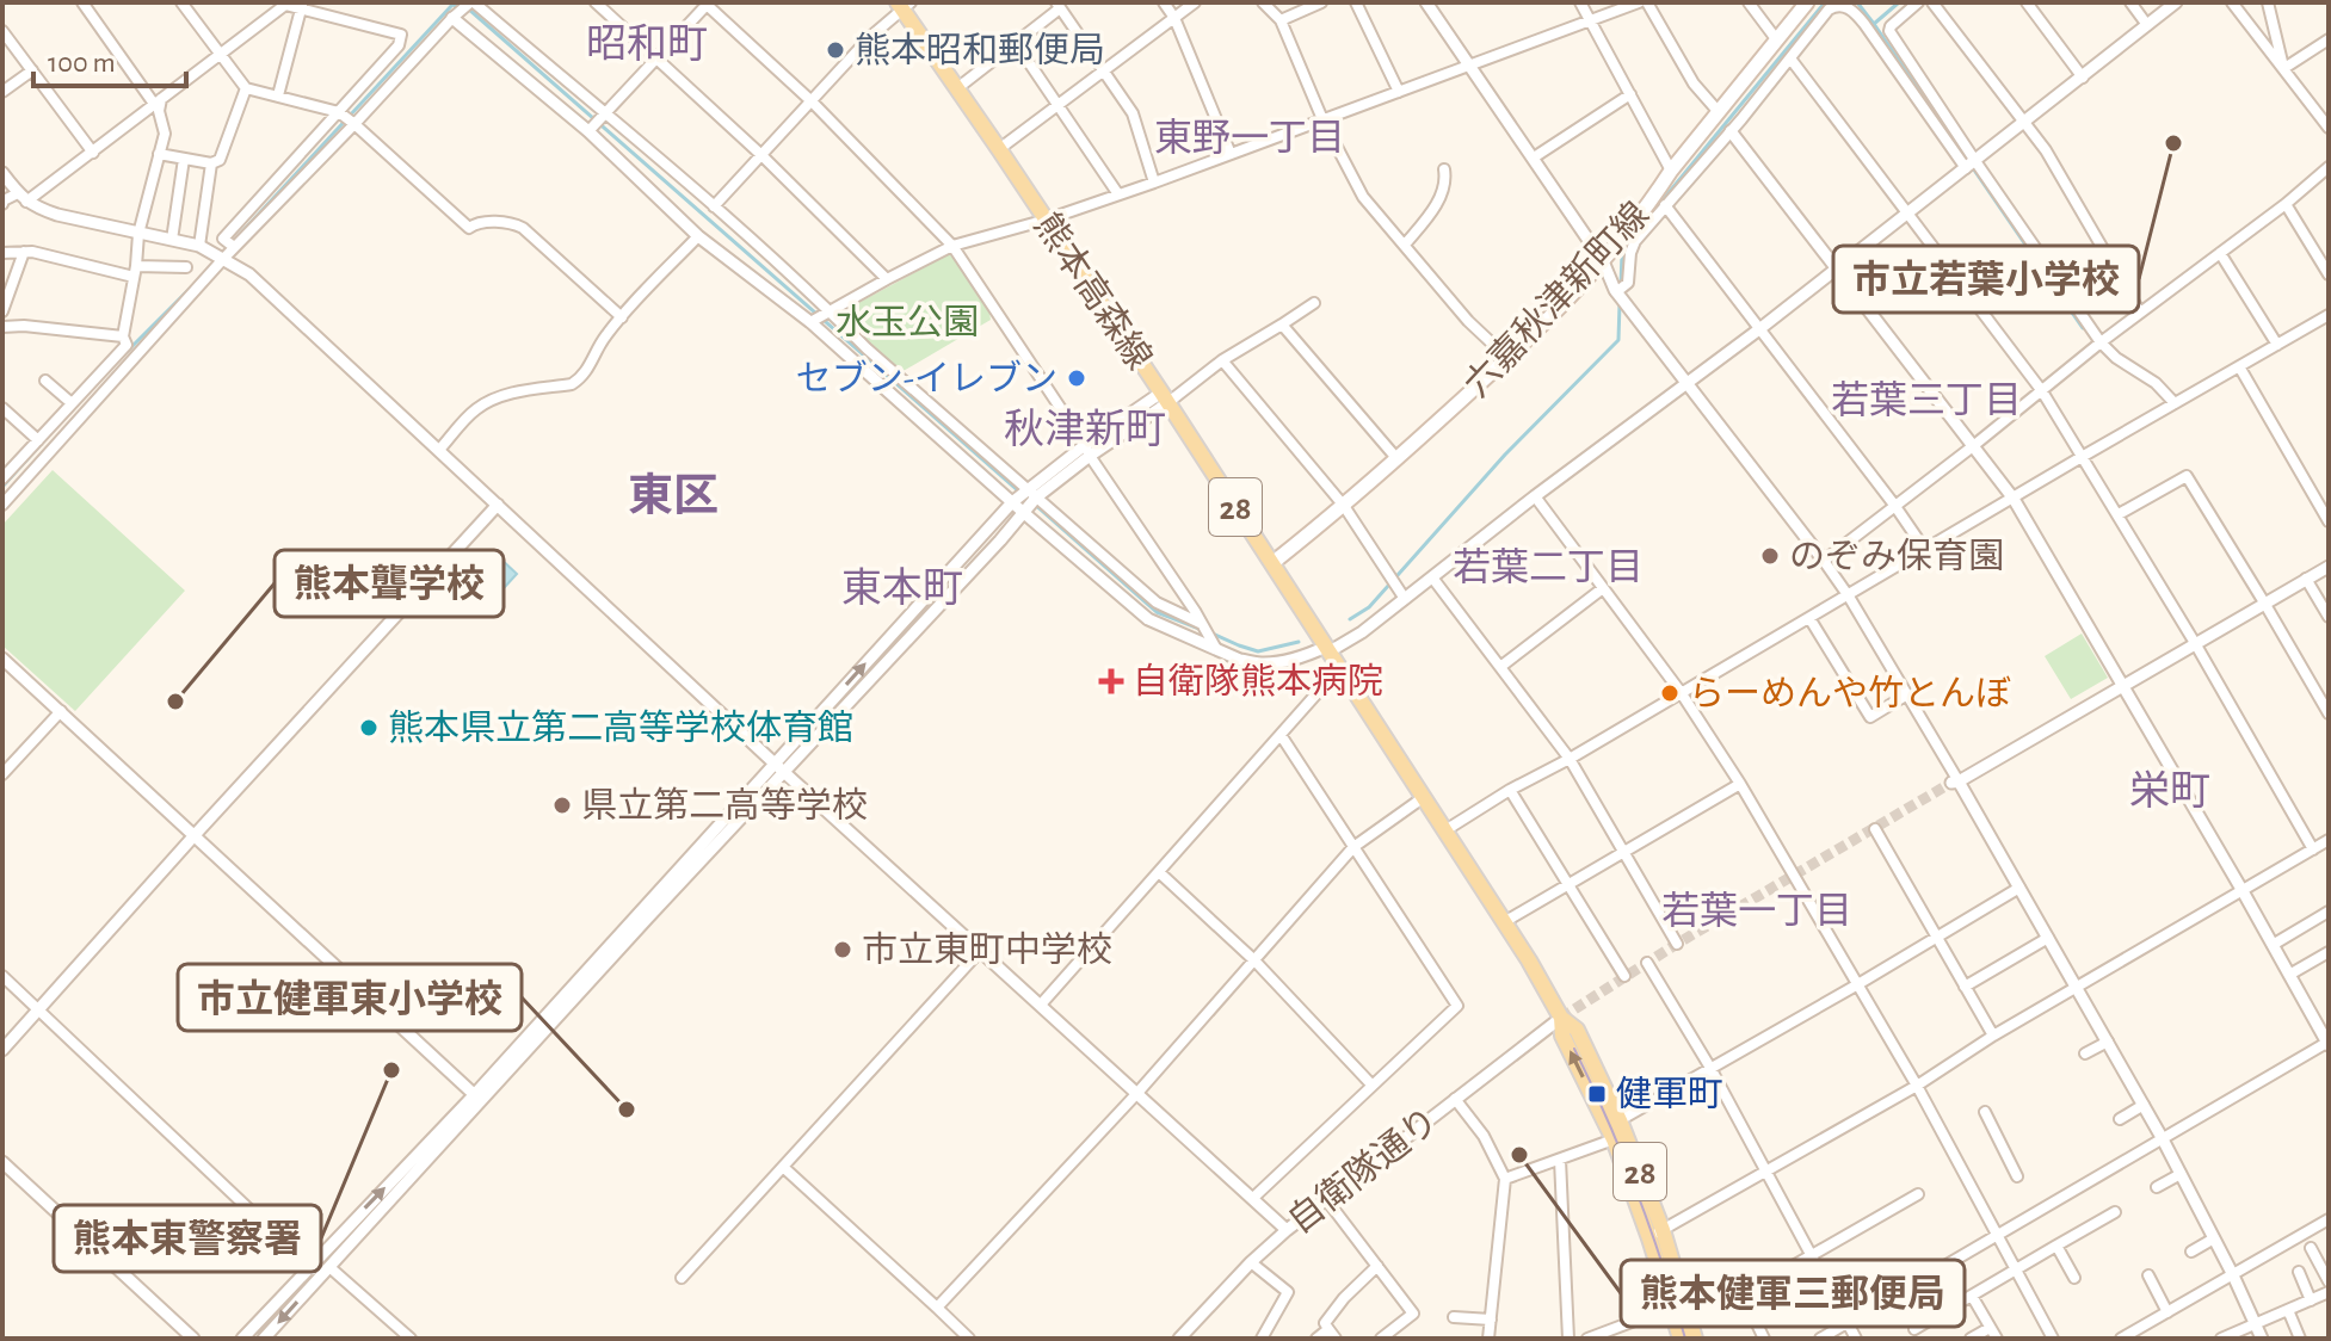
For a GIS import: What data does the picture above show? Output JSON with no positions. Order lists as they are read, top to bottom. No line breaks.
{"streets":{"main road":["熊本高森線","六嘉秋津新町線","28"],"street":["自衛隊通り"]},"crossings":[["熊本高森線","六嘉秋津新町線"],["熊本高森線","自衛隊通り"]],"districts":["昭和町","東野一丁目","若葉三丁目","秋津新町","東区","若葉二丁目","東本町","栄町","若葉一丁目"],"parks":["水玉公園"],"places":{"other":["熊本昭和郵便局","市立若葉小学校","セブン-イレブン","のぞみ保育園","らーめんや竹とんぼ","熊本聾学校","熊本県立第二高等学校体育館","県立第二高等学校","市立東町中学校","熊本東警察署","市立健軍東小学校","熊本健軍三郵便局"],"health":["自衛隊熊本病院"],"transit":["健軍町"]},"scale_bar":"100 m"}
